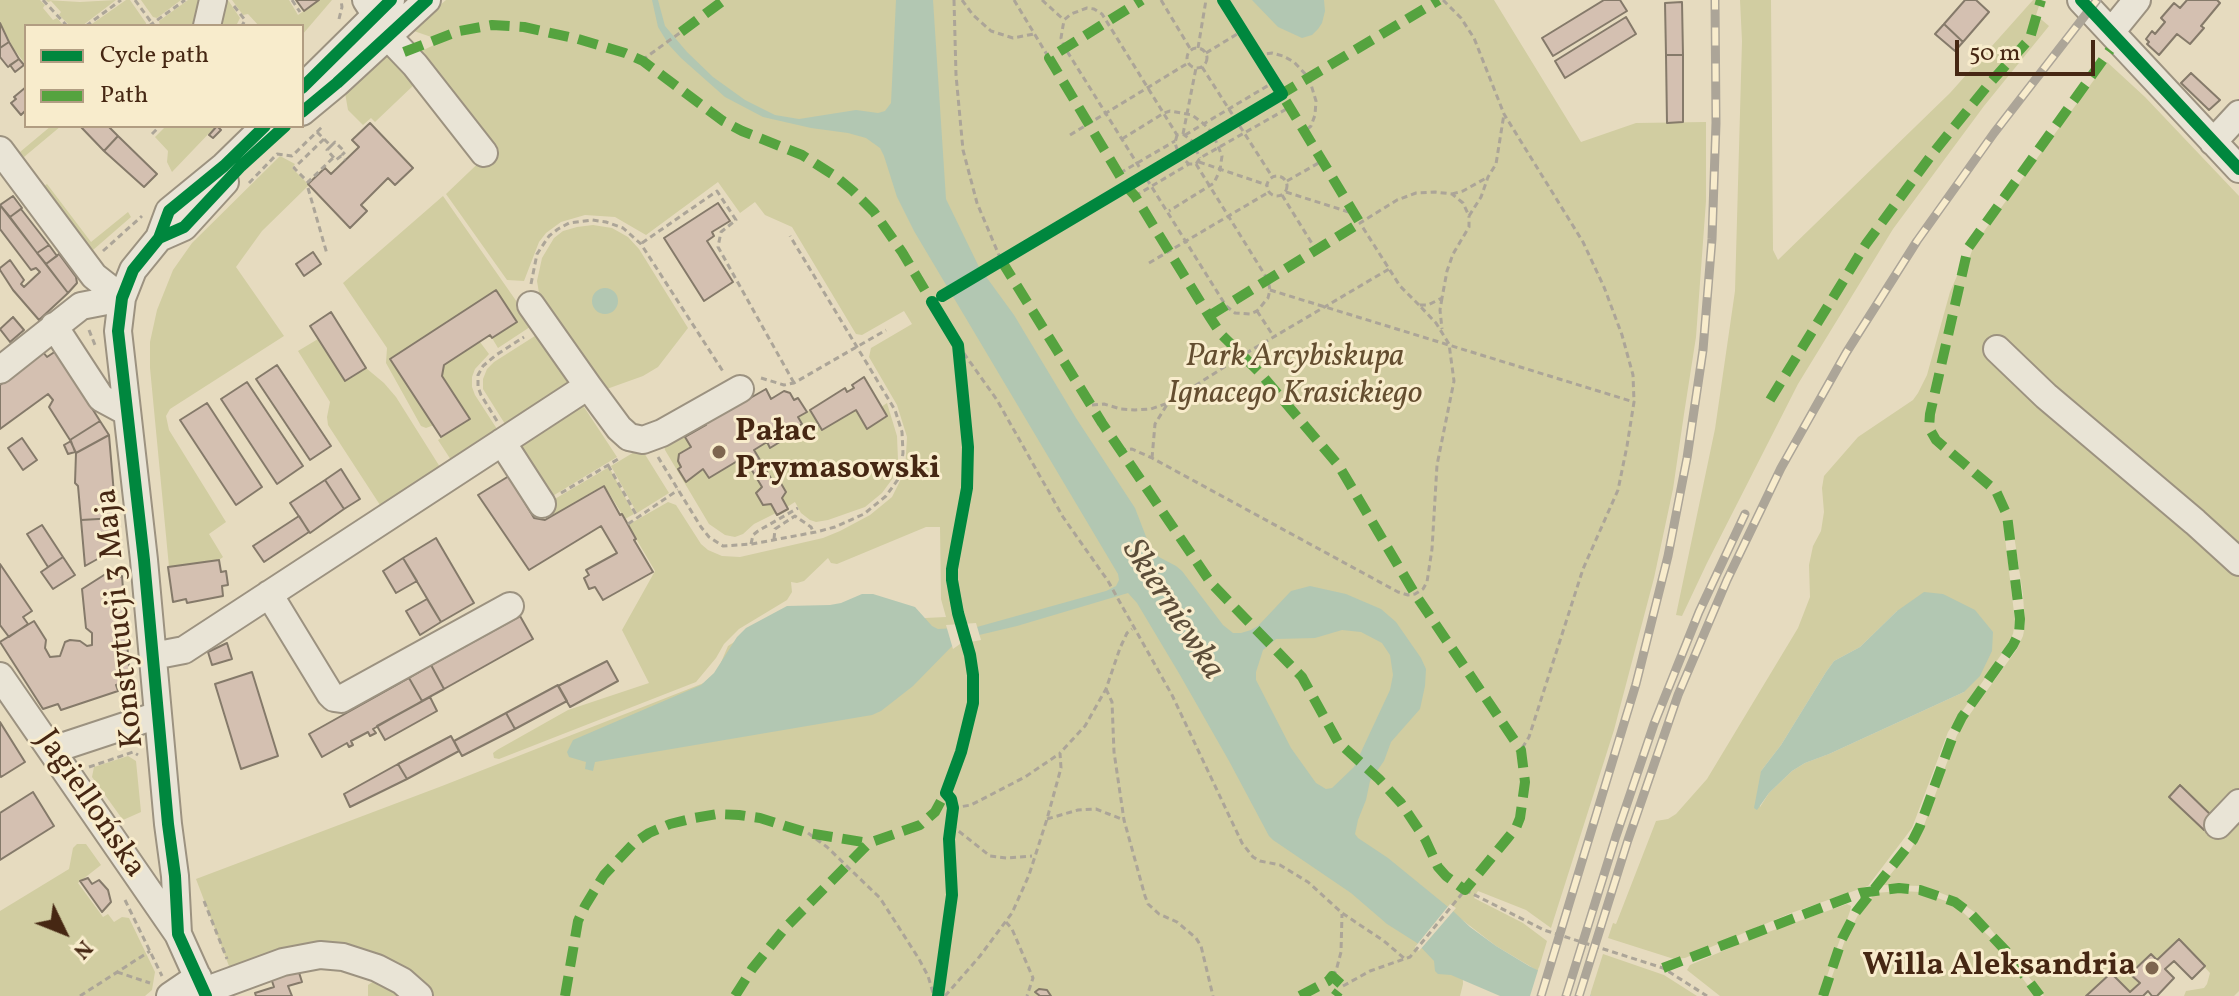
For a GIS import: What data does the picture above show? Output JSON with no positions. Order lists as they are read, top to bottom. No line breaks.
{"streets":{"street":["Konstytucji 3 Maja","Jagiellońska"]},"crossings":[["Konstytucji 3 Maja","Jagiellońska"]],"water":["Skierniewka"],"parks":["Park Arcybiskupa Ignacego Krasickiego"],"places":["Pałac Prymasowski","Willa Aleksandria"],"legend":["Cycle path","Path"],"scale_bar":"50 m","north":"bottom right"}
